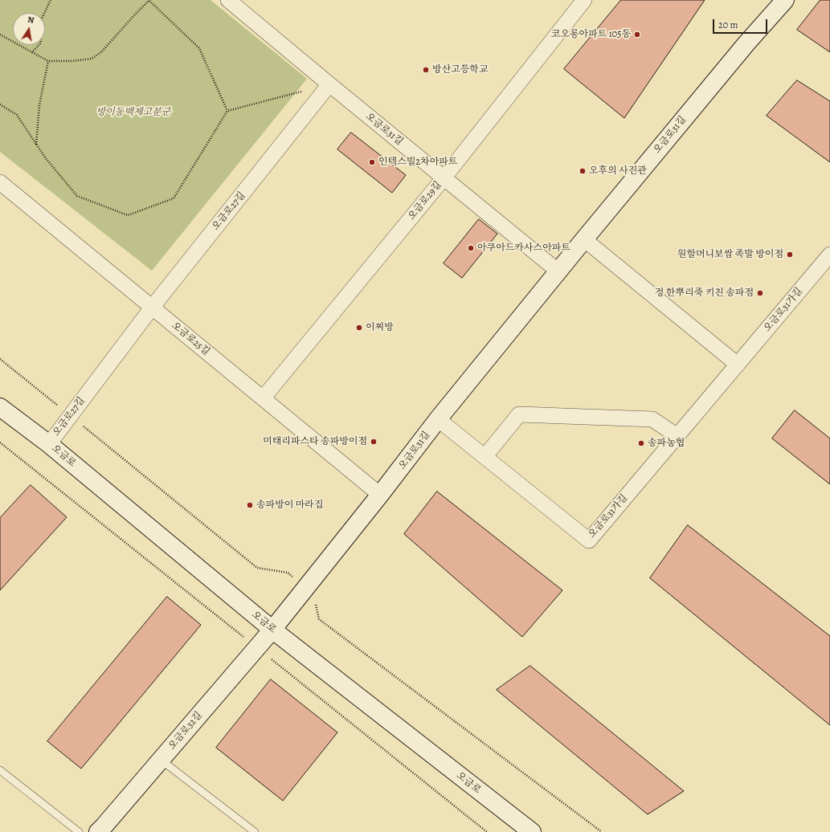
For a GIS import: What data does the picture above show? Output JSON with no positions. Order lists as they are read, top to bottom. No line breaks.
{"streets":{"street":["오금로31길","오금로29길","오금로27길","오금로31가길","오금로25길","오금로","오금로32길"]},"crossings":[["오금로31길","오금로29길"],["오금로31길","오금로27길"],["오금로31길","오금로31가길"],["오금로31길","오금로25길"],["오금로31길","오금로"],["오금로31길","오금로32길"],["오금로29길","오금로25길"],["오금로27길","오금로25길"],["오금로27길","오금로"],["오금로","오금로32길"]],"parks":["방이동백제고분군"],"places":["코오롱아파트 105동","방산고등학교","인텍스빌2차아파트","오후의 사진관","아쿠아드카사스아파트","원할머니보쌈 족발 방이점","정 한뿌리죽 키친 송파점","이찌방","미태리파스타 송파방이점","송파농협","송파방이 마라집"],"scale_bar":"20 m","north":"top"}
